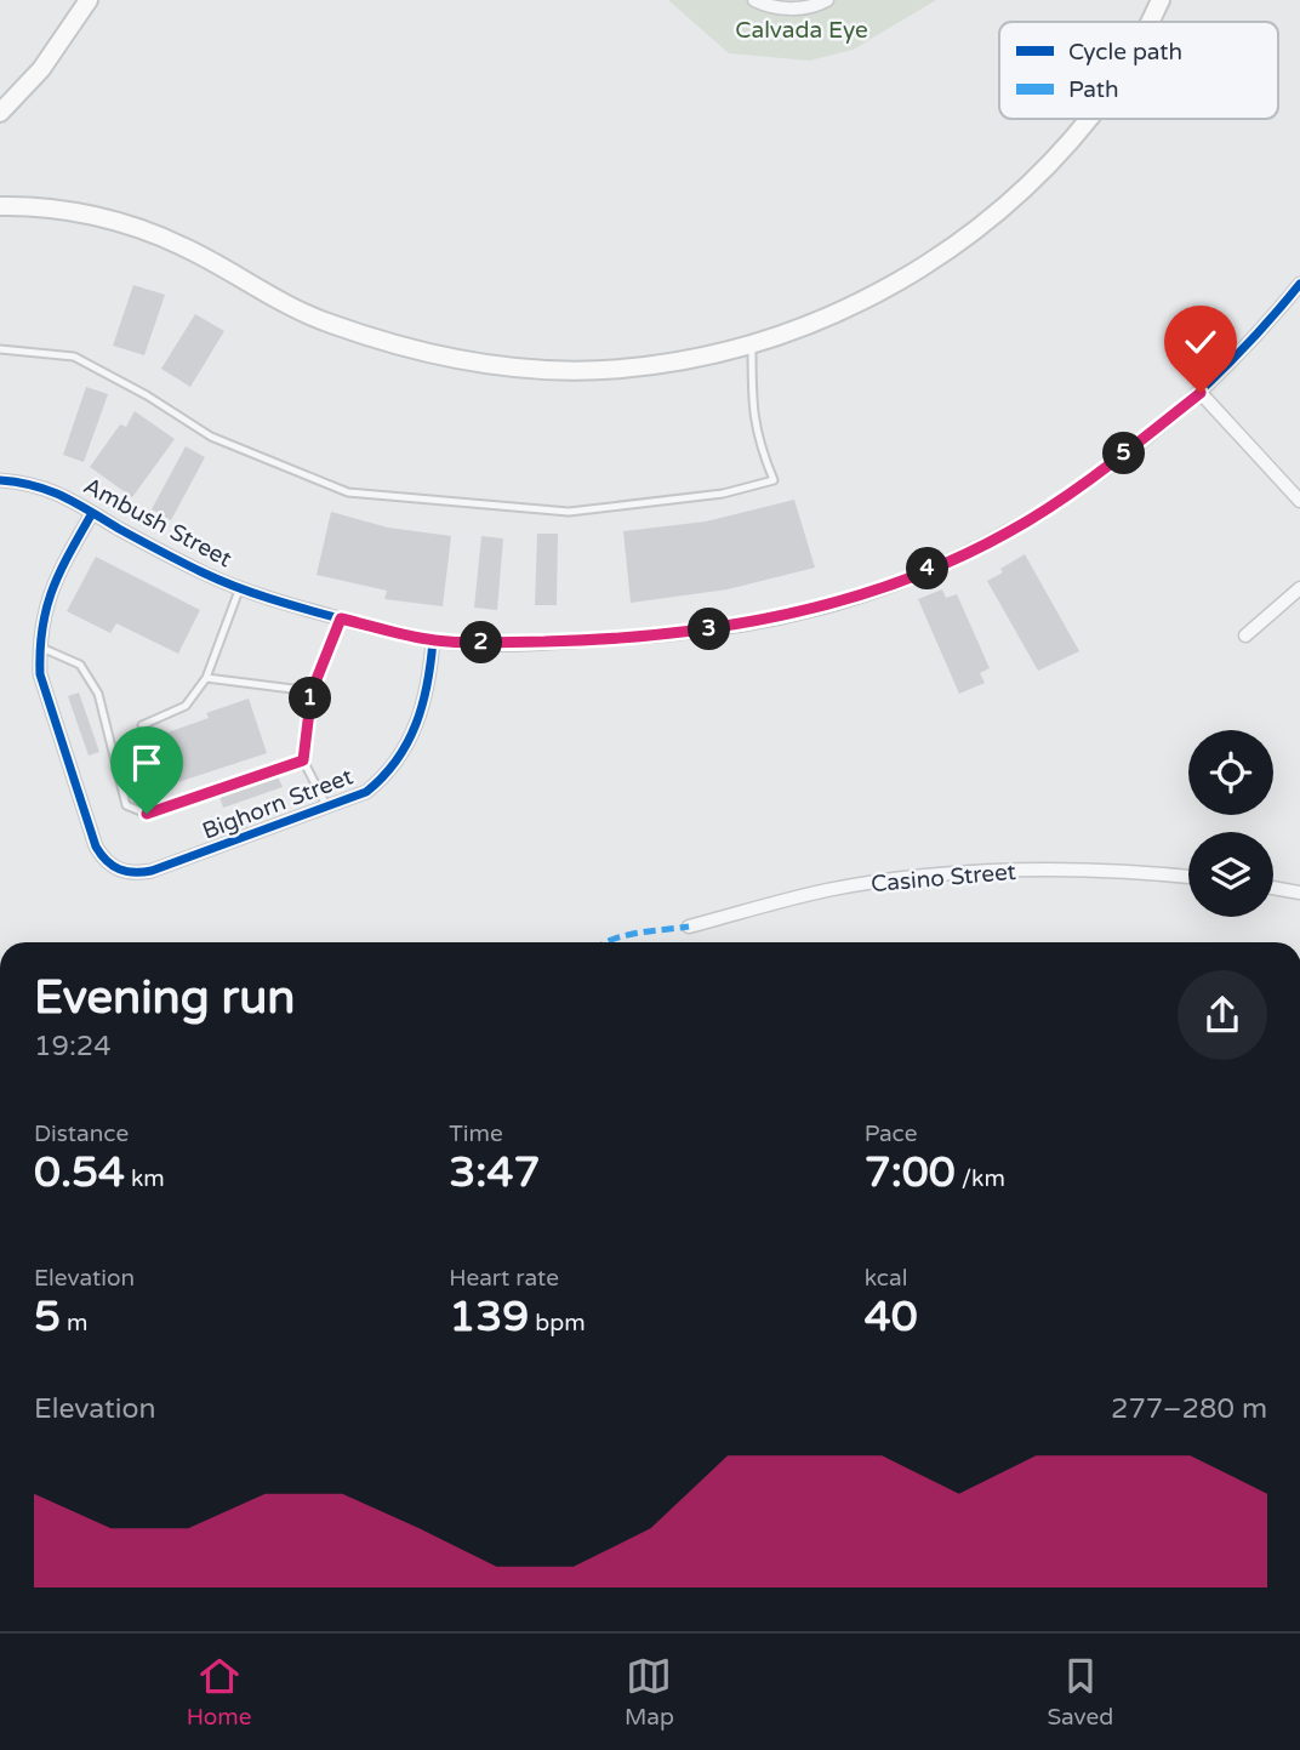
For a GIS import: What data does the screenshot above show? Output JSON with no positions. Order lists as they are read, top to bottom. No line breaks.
{"streets":{"street":["Ambush Street","Bighorn Street","Casino Street"]},"crossings":[["Ambush Street","Bighorn Street"]],"parks":["Calvada Eye"],"legend":["Cycle path","Path"],"page":{"pins":["5","4","3","2","1"],"heading":["Evening run","19:24"],"stats":[["Distance","0.54 km"],["Time","3:47"],["Pace","7:00 /km"],["Elevation","5 m"],["Heart rate","139 bpm"],["kcal","40"]],"chart":["Elevation","277–280 m"],"tabs":["Home","Map","Saved"]}}
